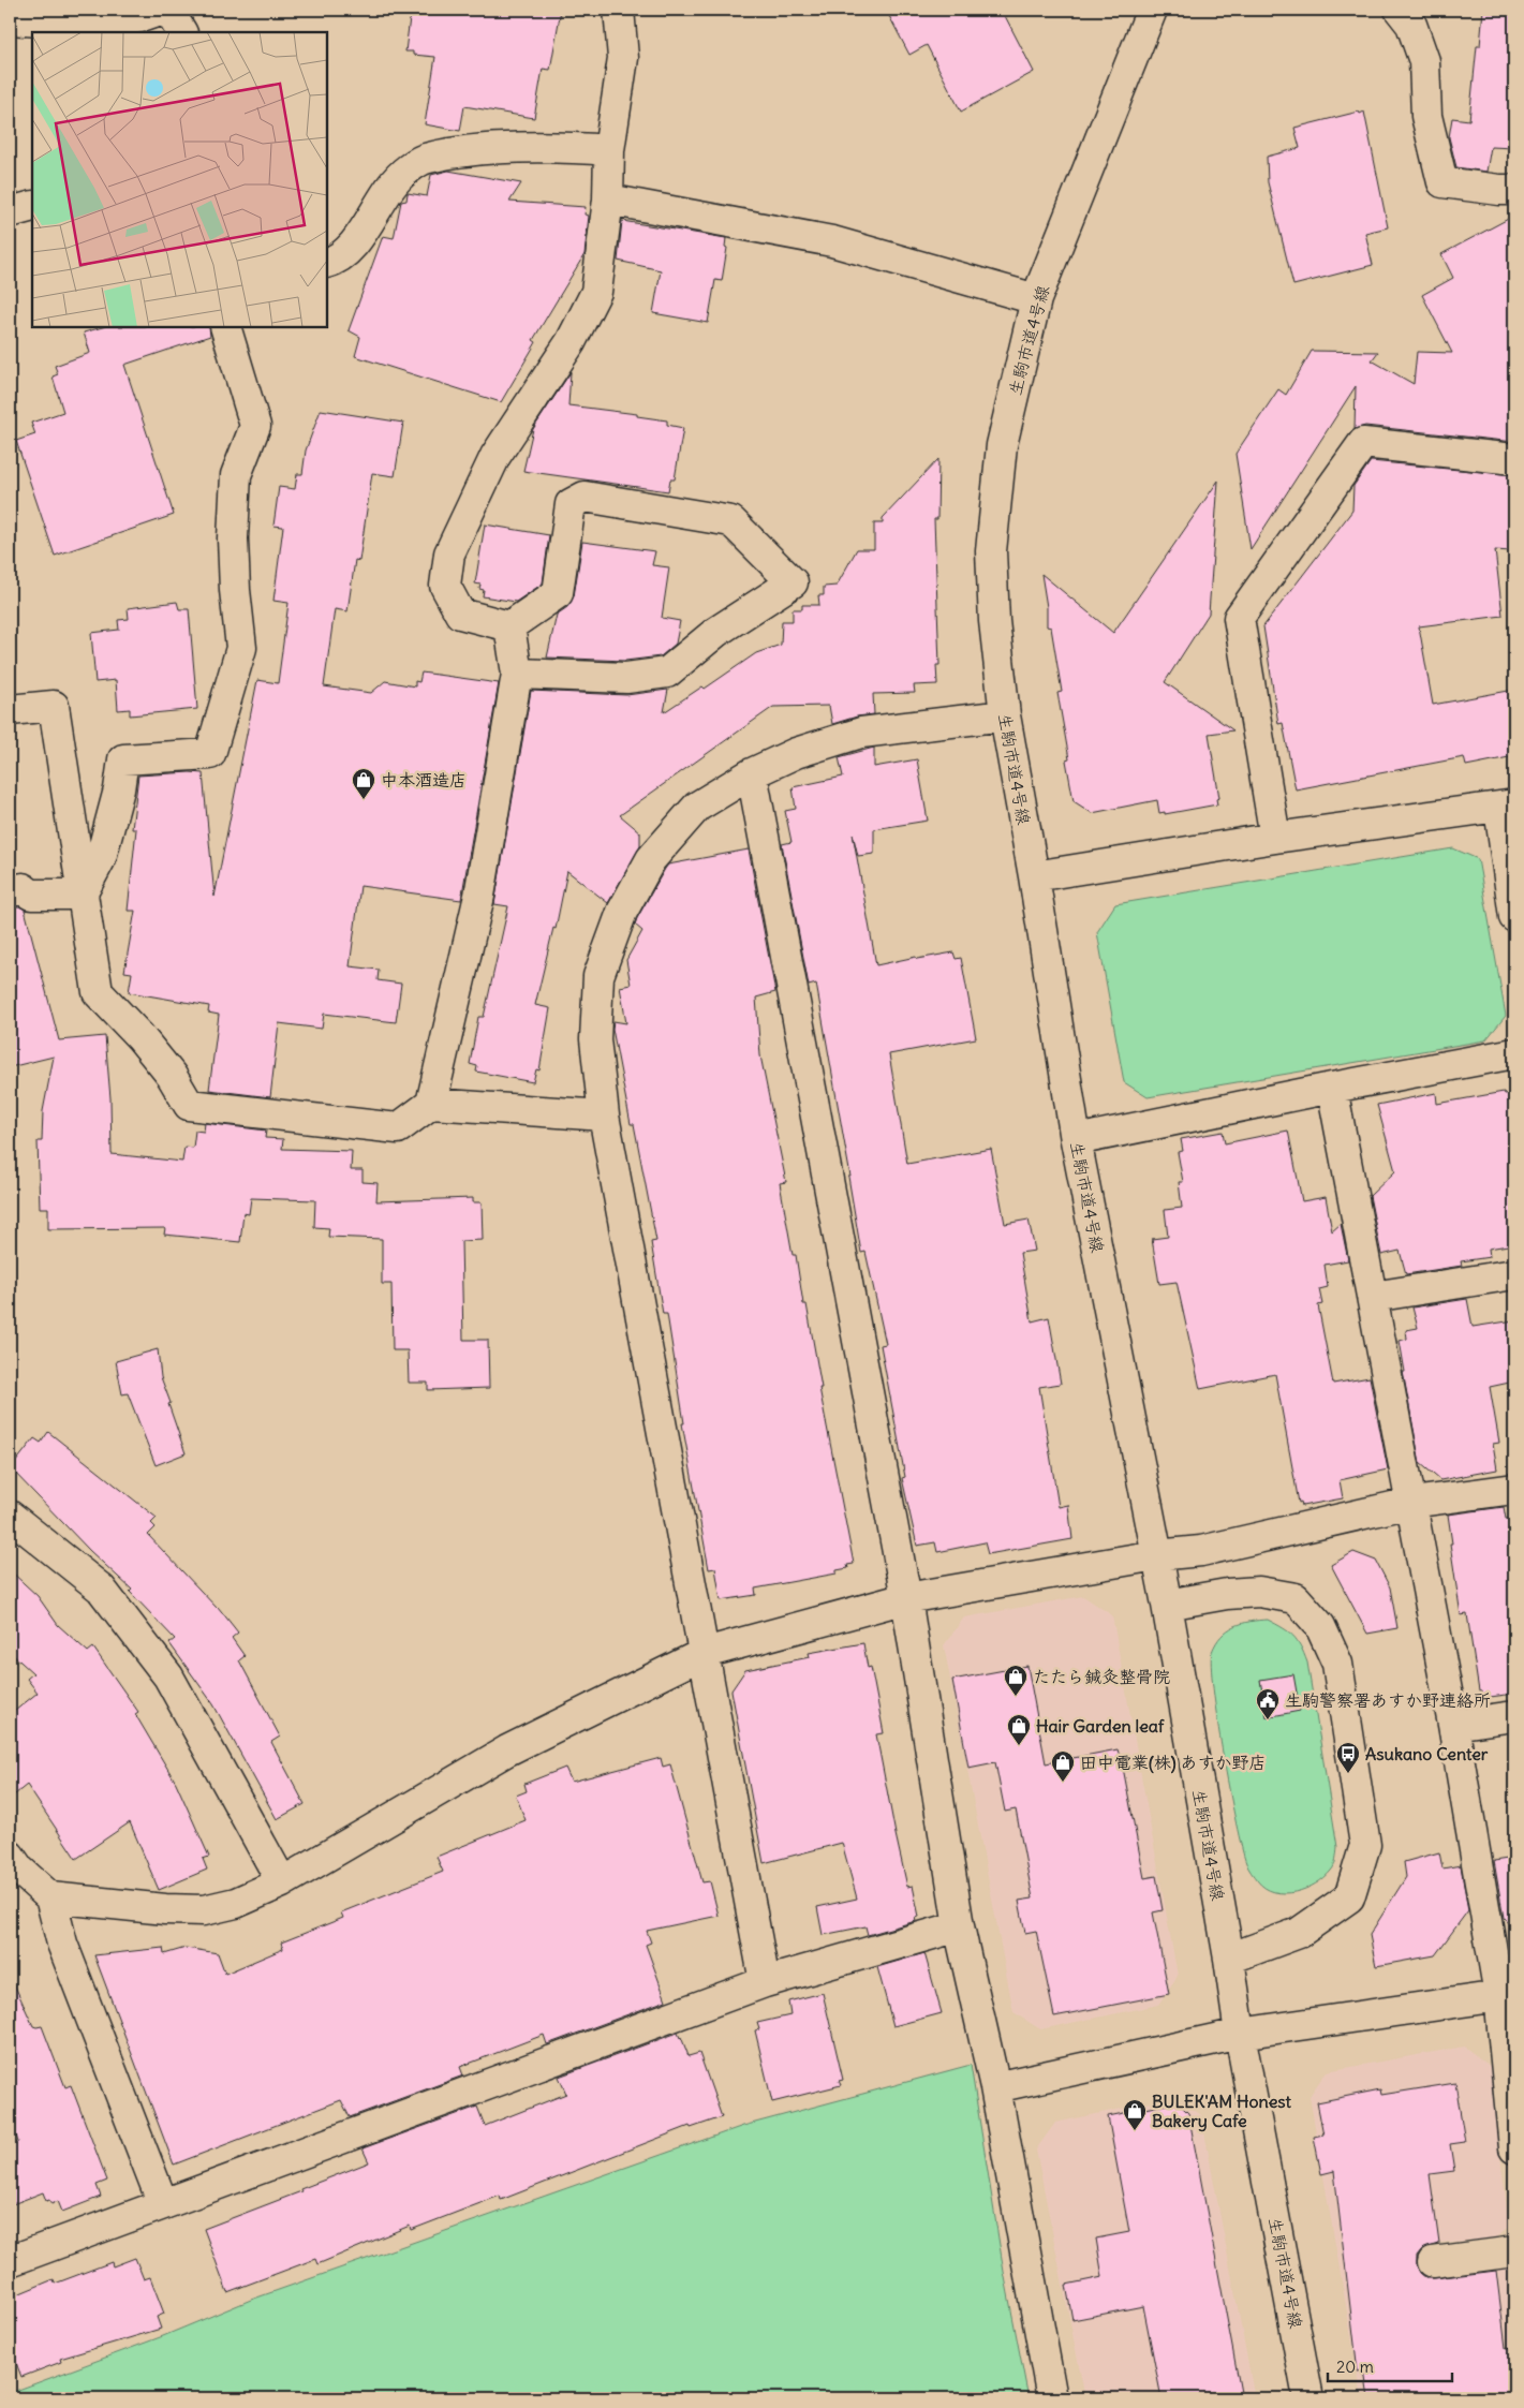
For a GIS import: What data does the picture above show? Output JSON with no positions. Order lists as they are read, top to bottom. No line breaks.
{"streets":{"street":["生駒市道4号線"]},"places":{"shop":["中本酒造店","たたら鍼灸整骨院","Hair Garden leaf","田中電業(株) あすか野店","BULEK'AM Honest Bakery Cafe"],"public building":["生駒警察署あすか野連絡所"],"bus stop":["Asukano Center"]},"scale_bar":"20 m"}
